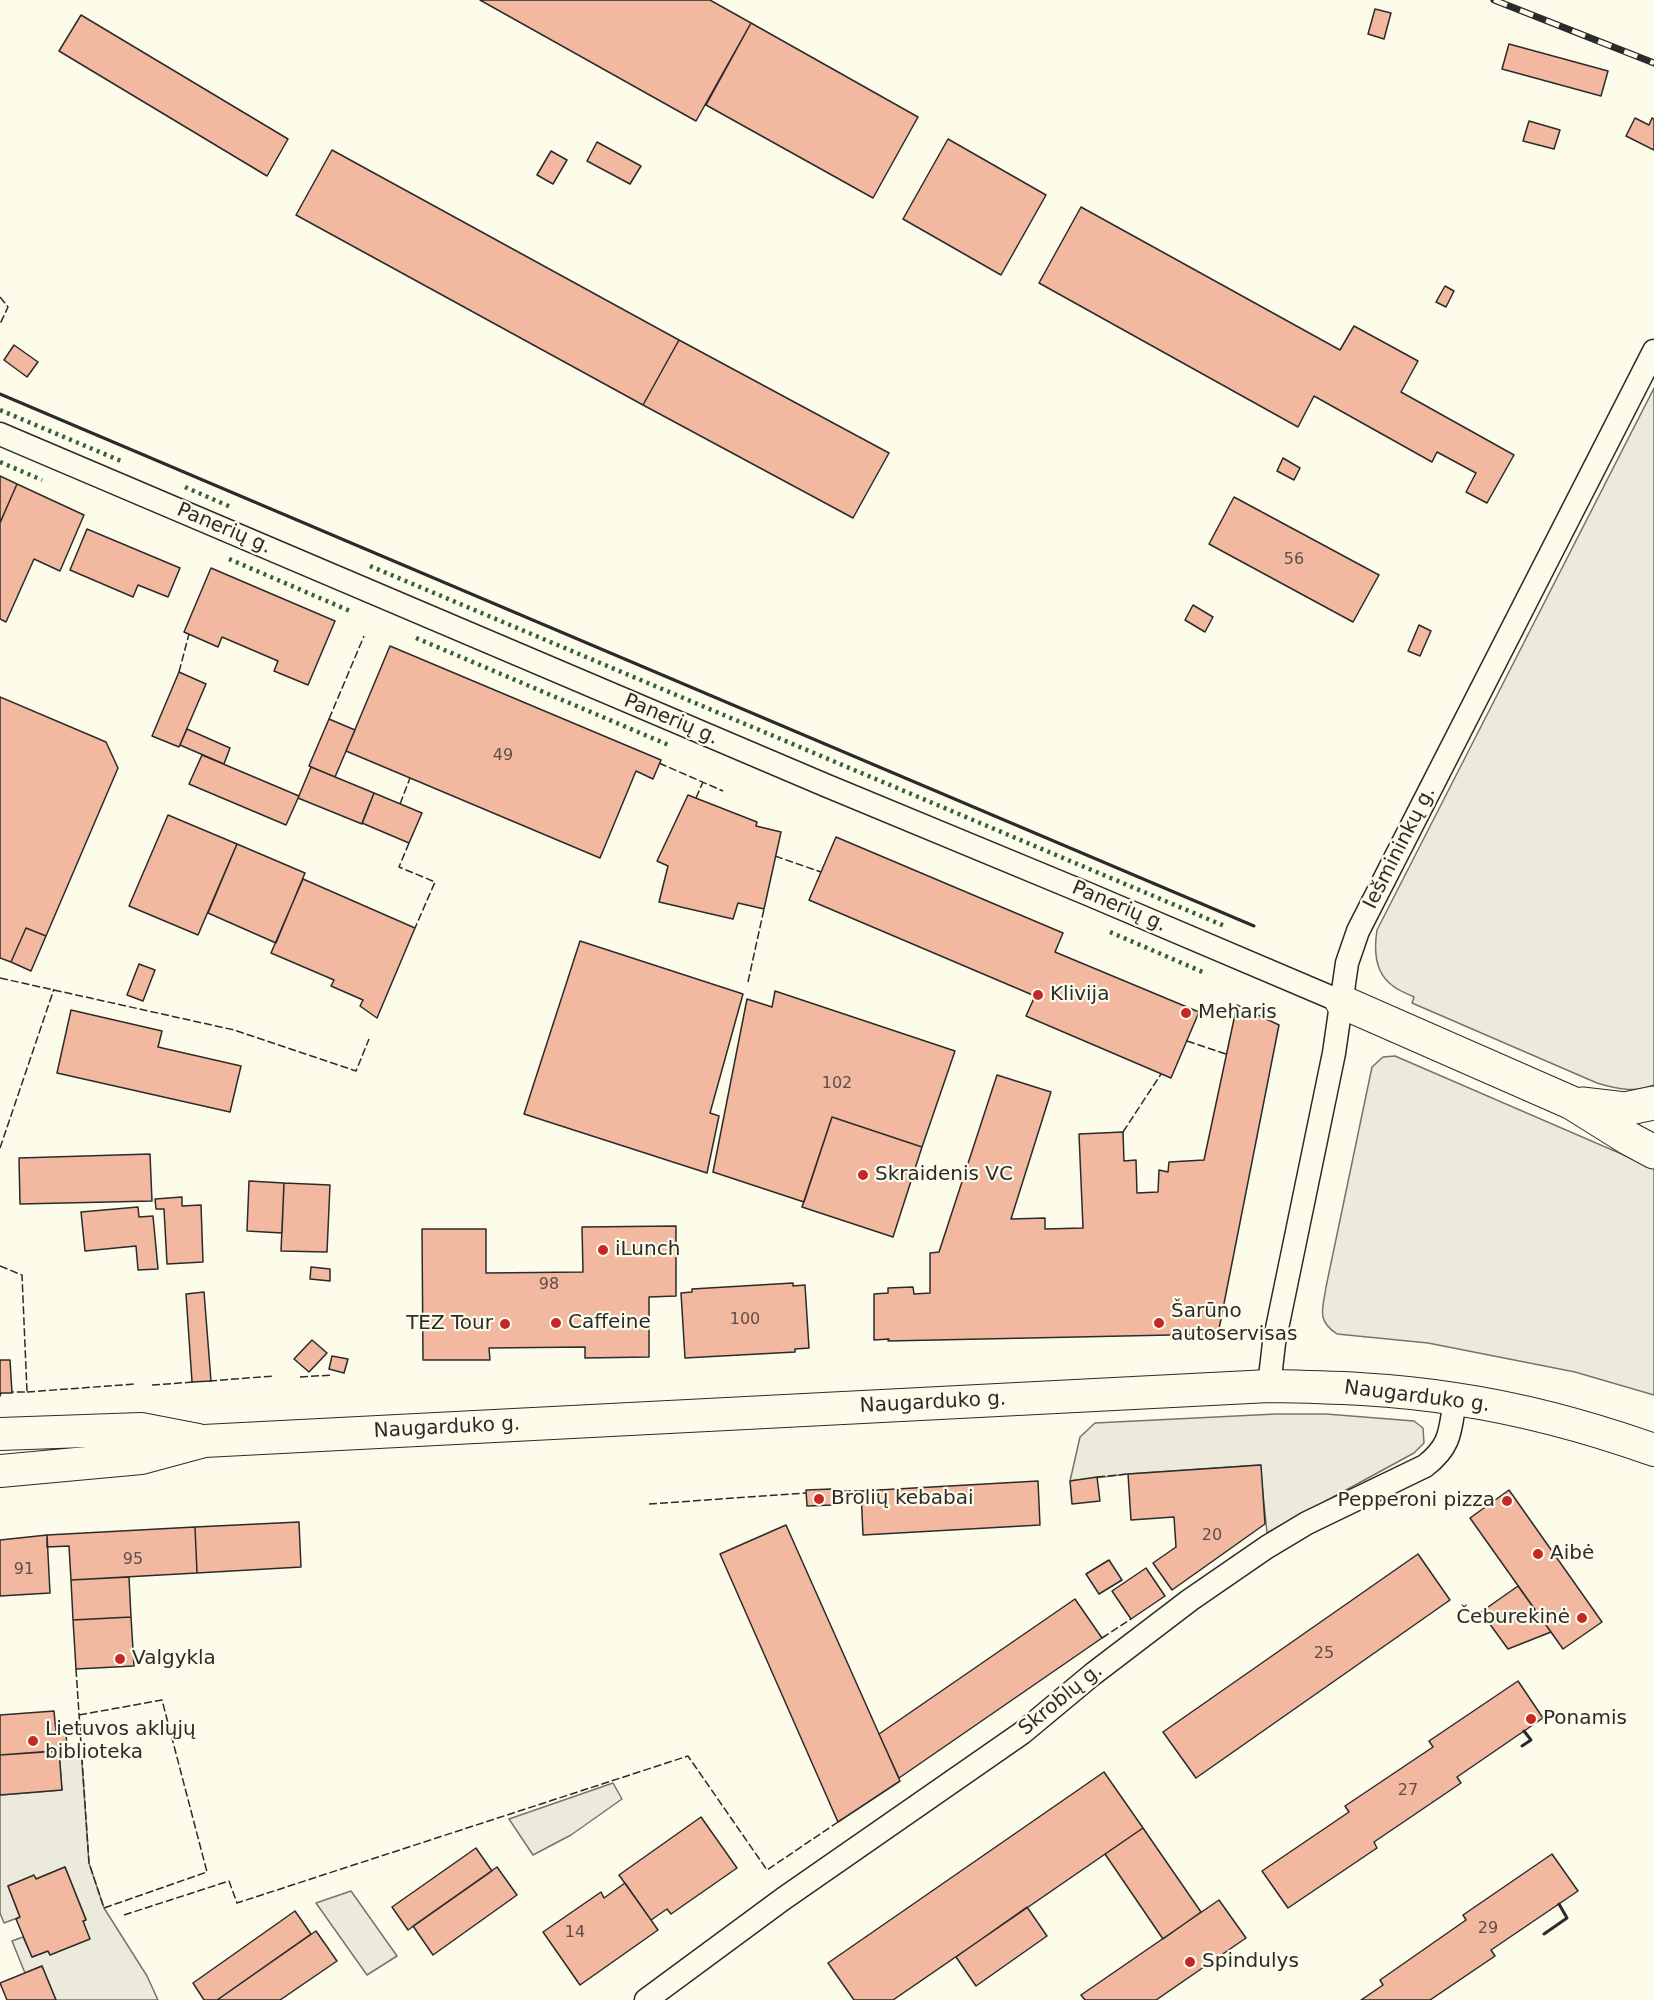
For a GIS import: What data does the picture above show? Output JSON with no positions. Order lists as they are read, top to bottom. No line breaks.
{"streets":{"main road":["Naugarduko g."],"street":["Panerių g.","Iešmininkų g.","Skroblų g."]},"crossings":[["Panerių g.","Iešmininkų g."],["Iešmininkų g.","Naugarduko g."],["Naugarduko g.","Skroblų g."]],"places":["Klivija","Meharis","Skraidenis VC","iLunch","Caffeine","Šarūno autoservisas","TEZ Tour","Brolių kebabai","Pepperoni pizza","Aibė","Čeburekinė","Valgykla","Ponamis","Lietuvos aklųjų biblioteka","Spindulys"],"house_numbers":["56","49","102","98","100","20","95","91","25","27","29","14"]}
